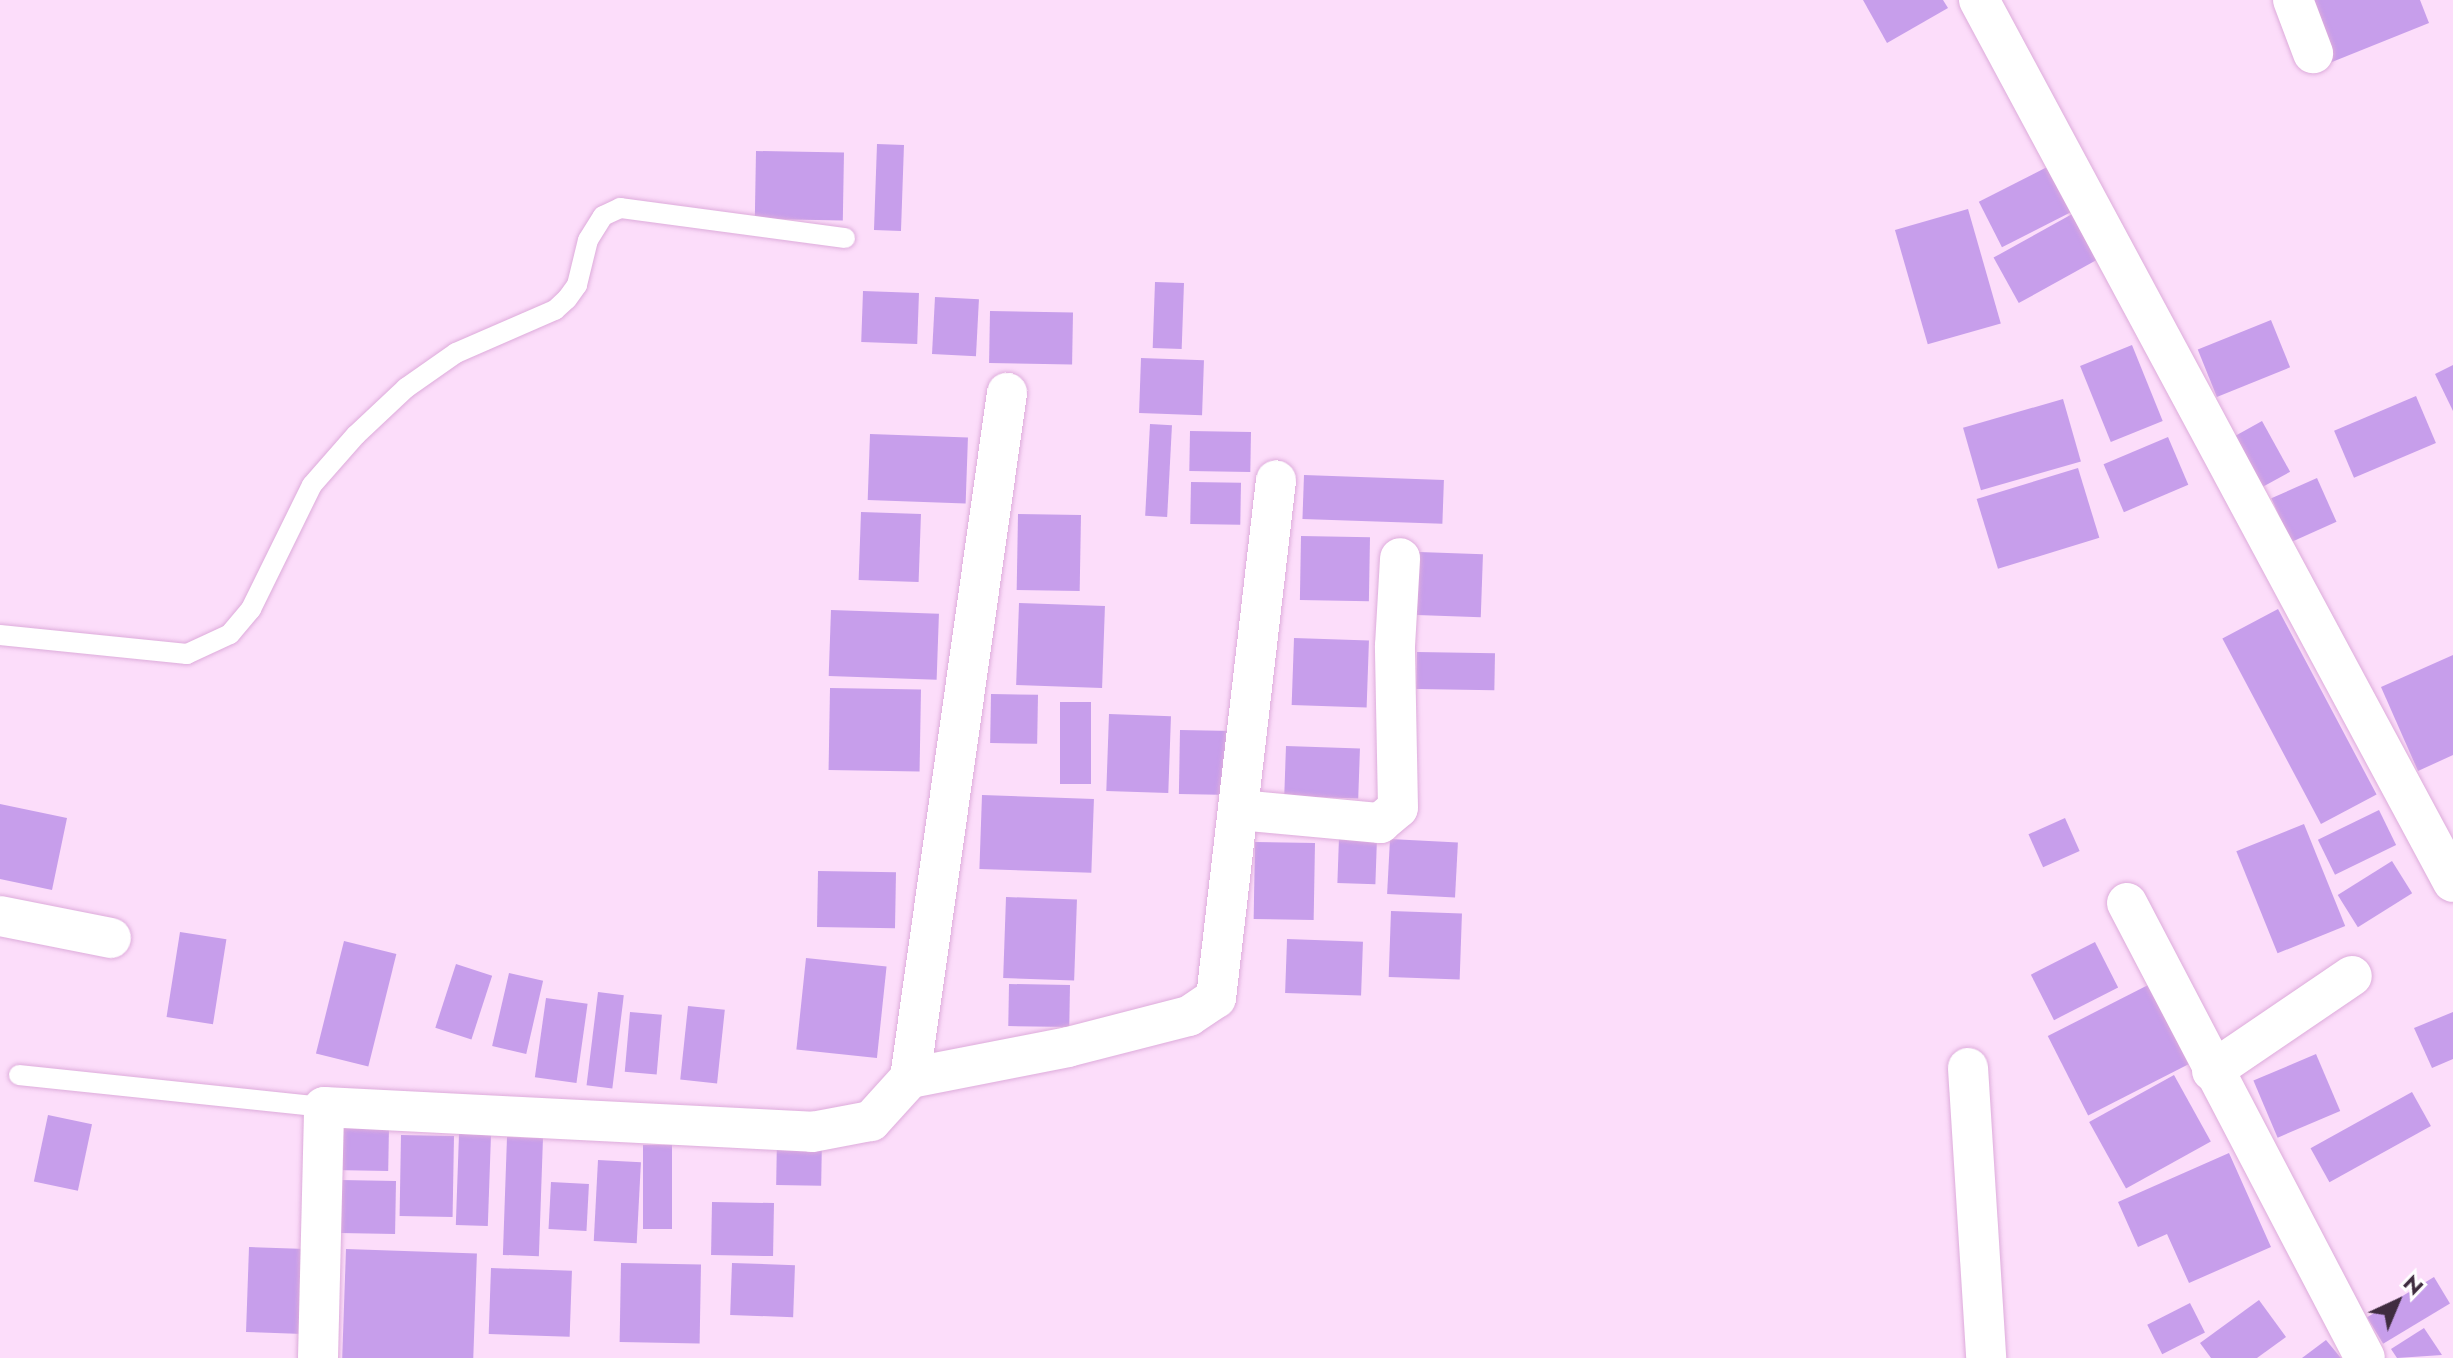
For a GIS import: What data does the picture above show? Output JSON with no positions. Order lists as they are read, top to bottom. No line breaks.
{"north":"top right"}
